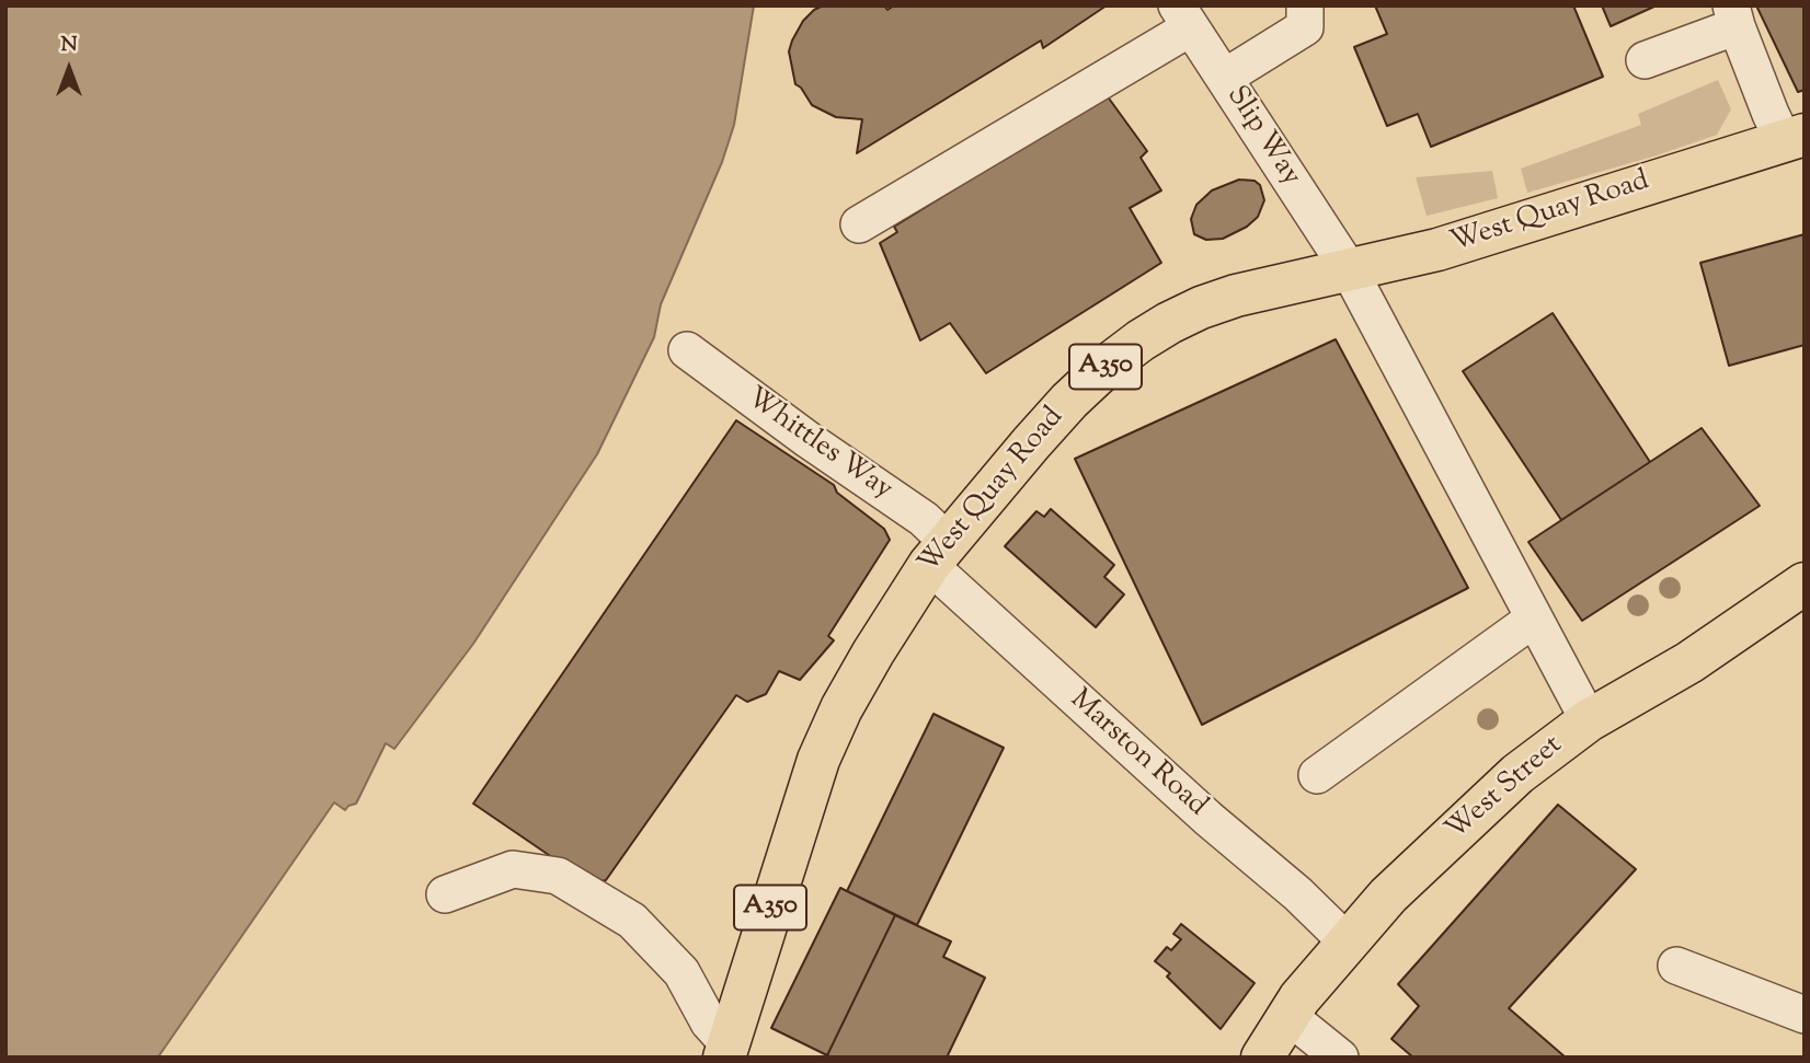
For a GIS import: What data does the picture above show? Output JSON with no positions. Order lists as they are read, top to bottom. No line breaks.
{"streets":{"highway":["West Quay Road","A350","West Street"],"street":["Slip Way","Whittles Way","Marston Road"]},"crossings":[["Slip Way","West Quay Road"],["Slip Way","West Street"],["West Quay Road","Whittles Way"],["West Quay Road","Marston Road"],["Whittles Way","Marston Road"],["Marston Road","West Street"]],"north":"top"}
